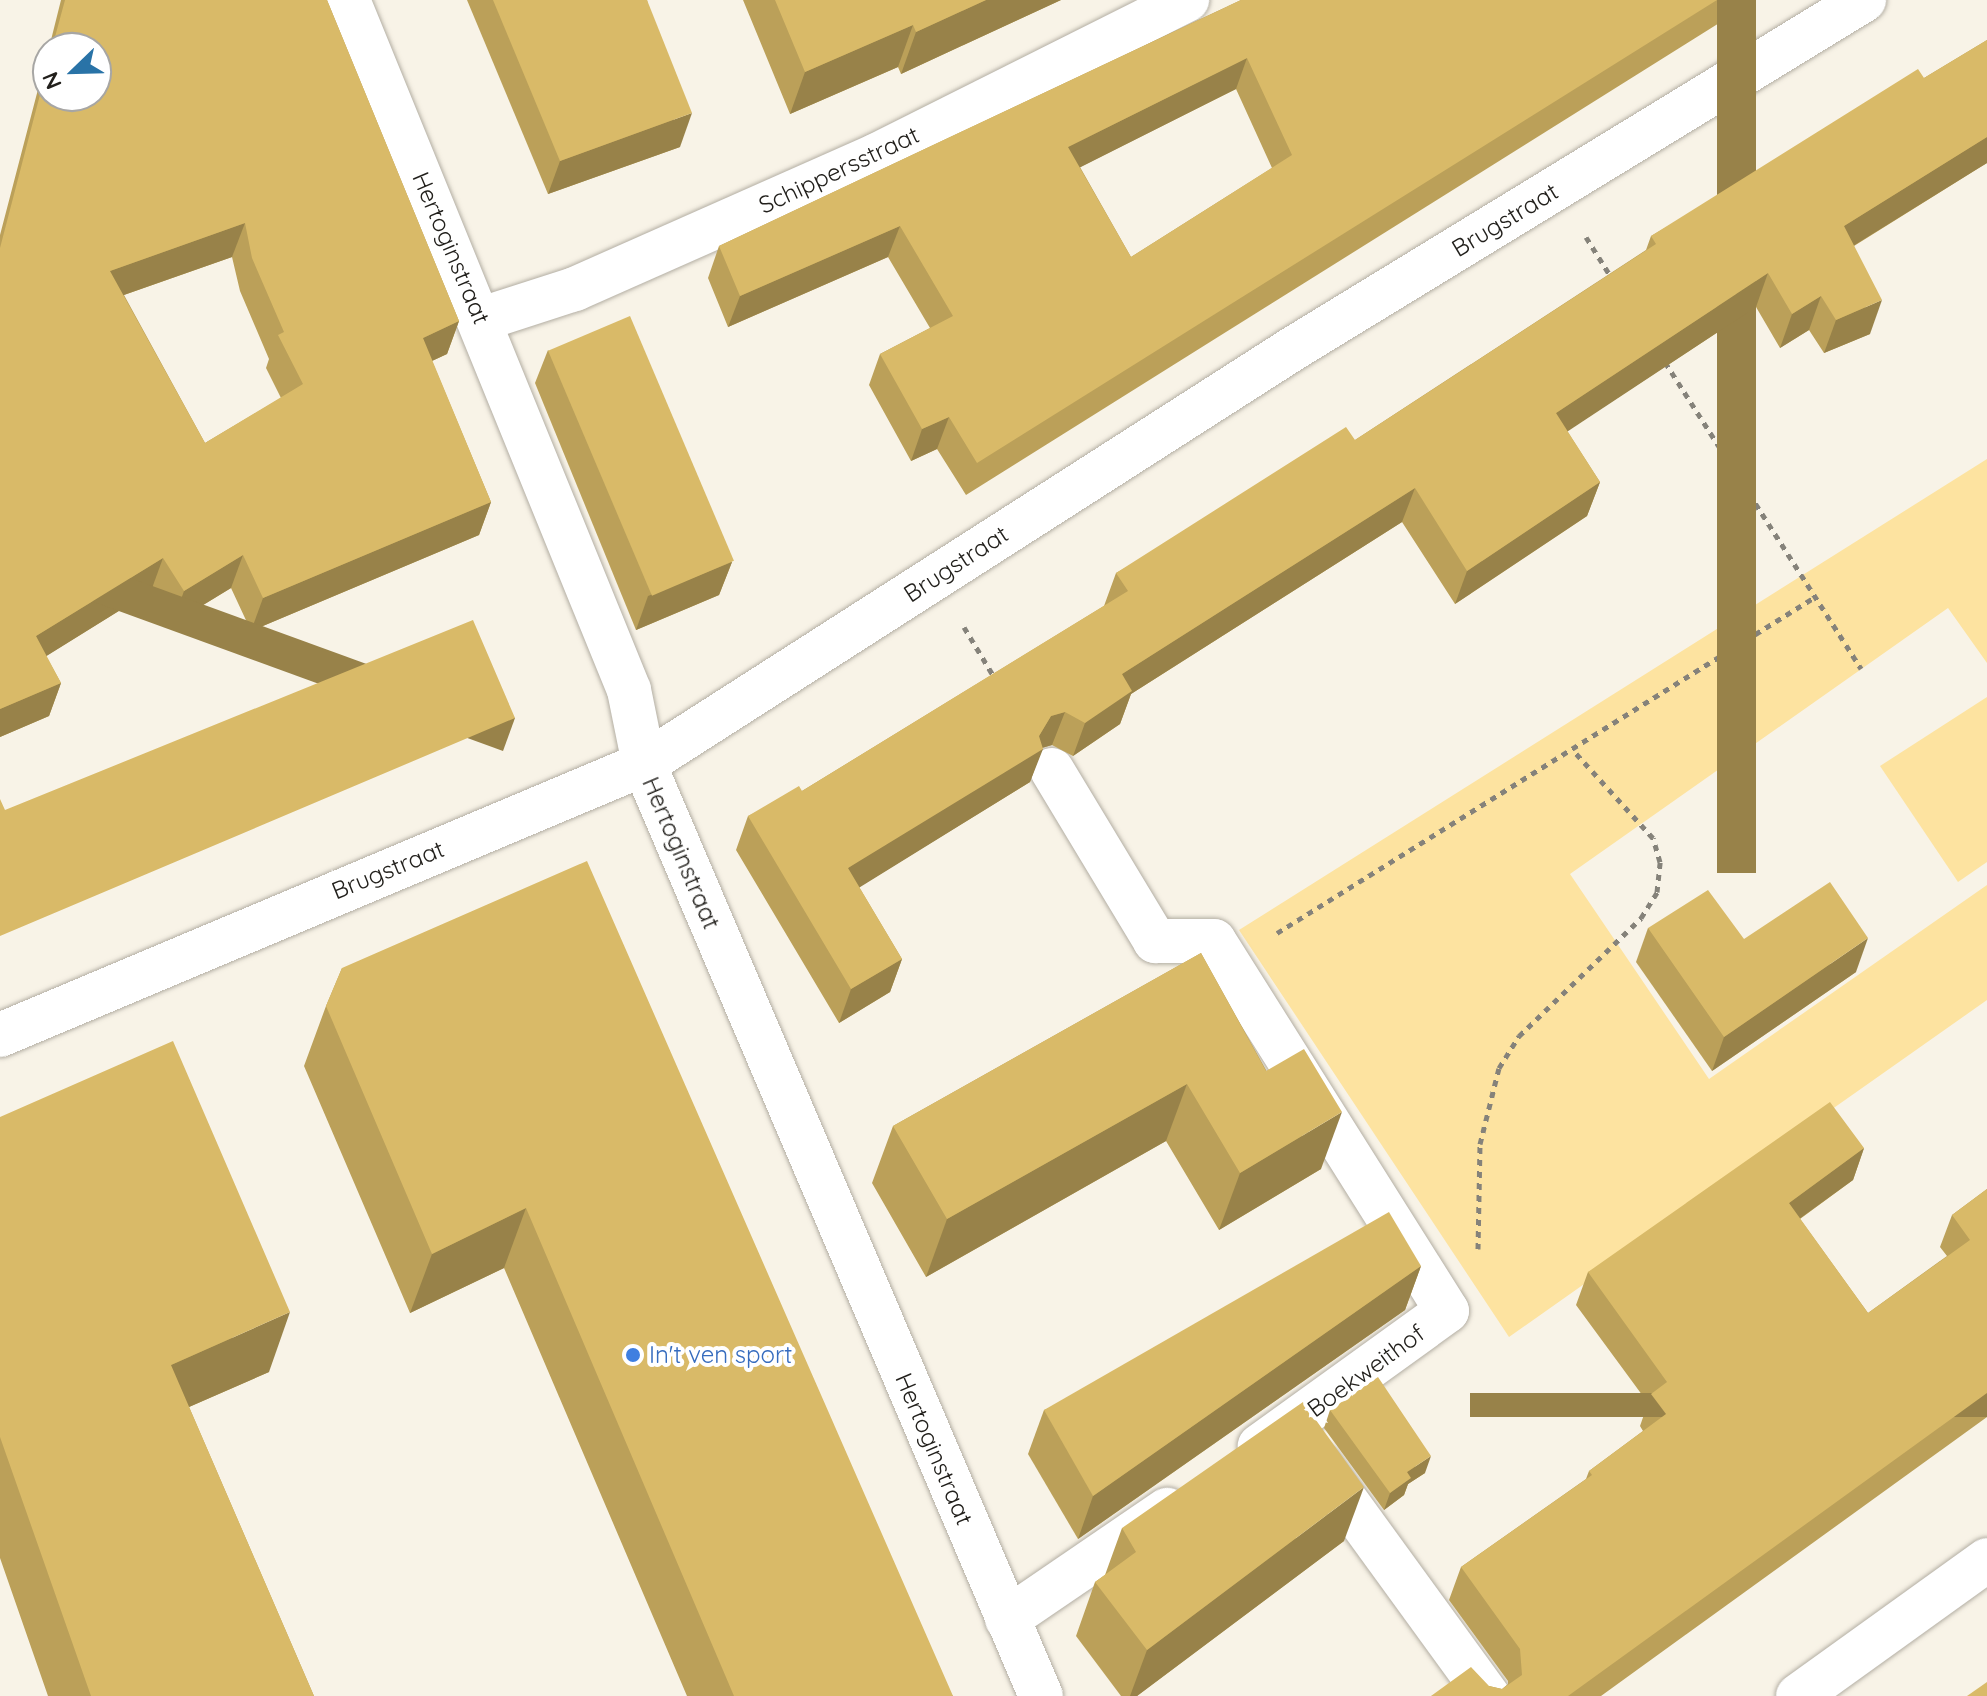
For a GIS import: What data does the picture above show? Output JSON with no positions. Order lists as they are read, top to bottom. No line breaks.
{"streets":{"street":["Schippersstraat","Brugstraat","Hertoginstraat","Boekweithof"]},"crossings":[["Schippersstraat","Hertoginstraat"],["Brugstraat","Hertoginstraat"],["Hertoginstraat","Boekweithof"]],"places":["In't ven sport"],"north":"bottom left"}
